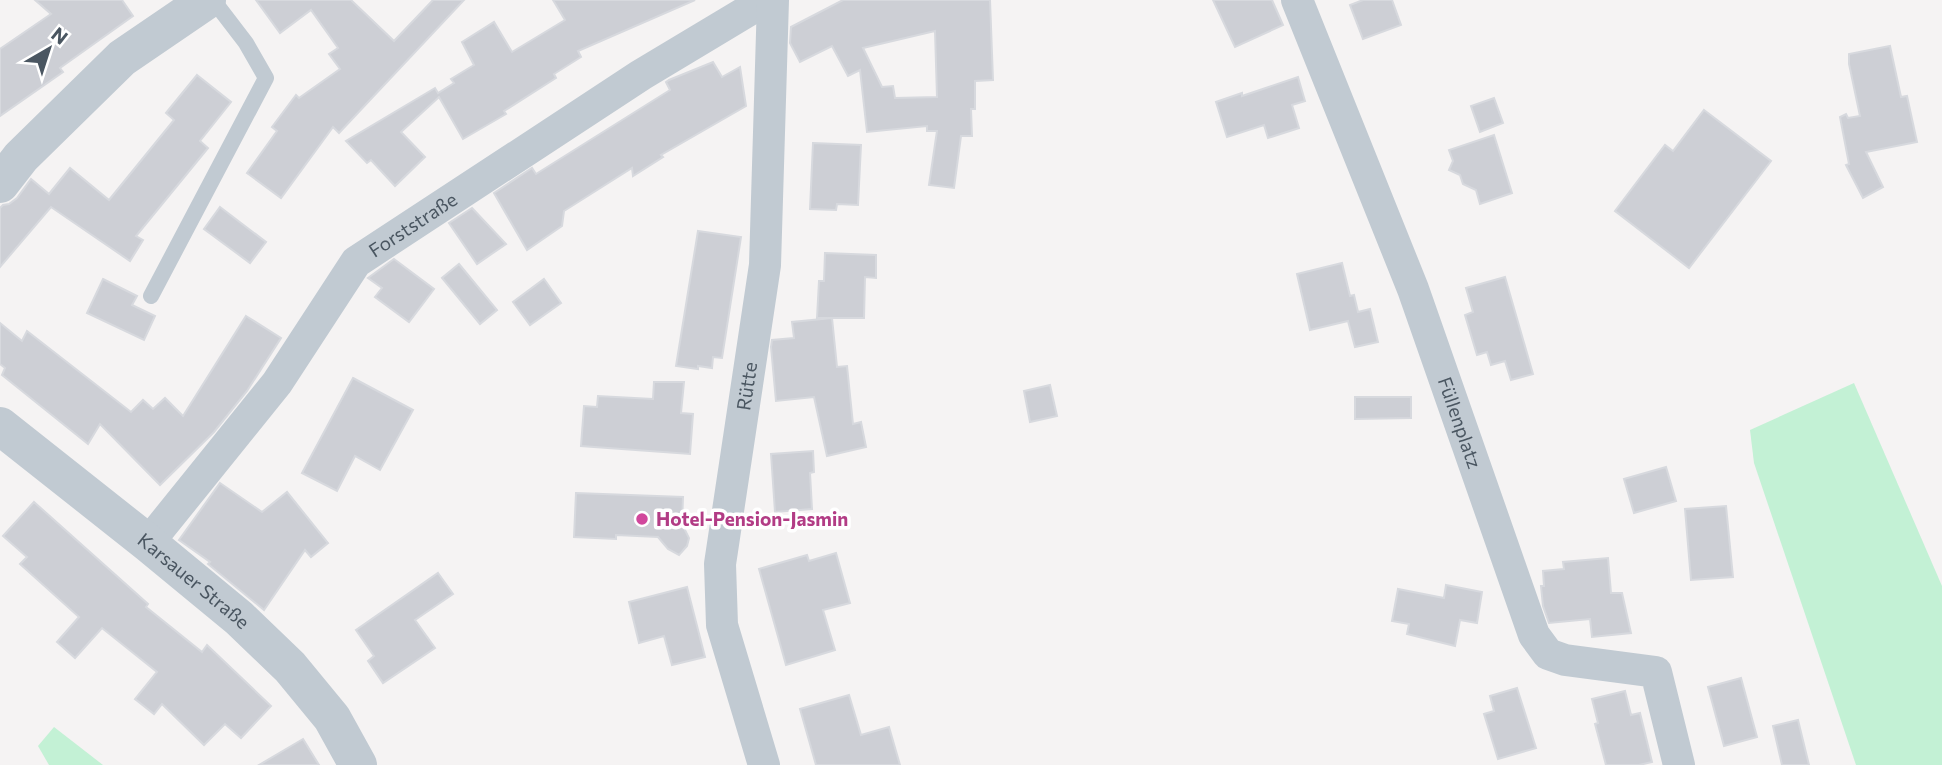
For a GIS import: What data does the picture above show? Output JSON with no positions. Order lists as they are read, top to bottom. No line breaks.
{"streets":{"street":["Forststraße","Rütte","Füllenplatz","Karsauer Straße"]},"crossings":[["Forststraße","Karsauer Straße"]],"places":["Hotel-Pension-Jasmin"],"north":"top right"}
